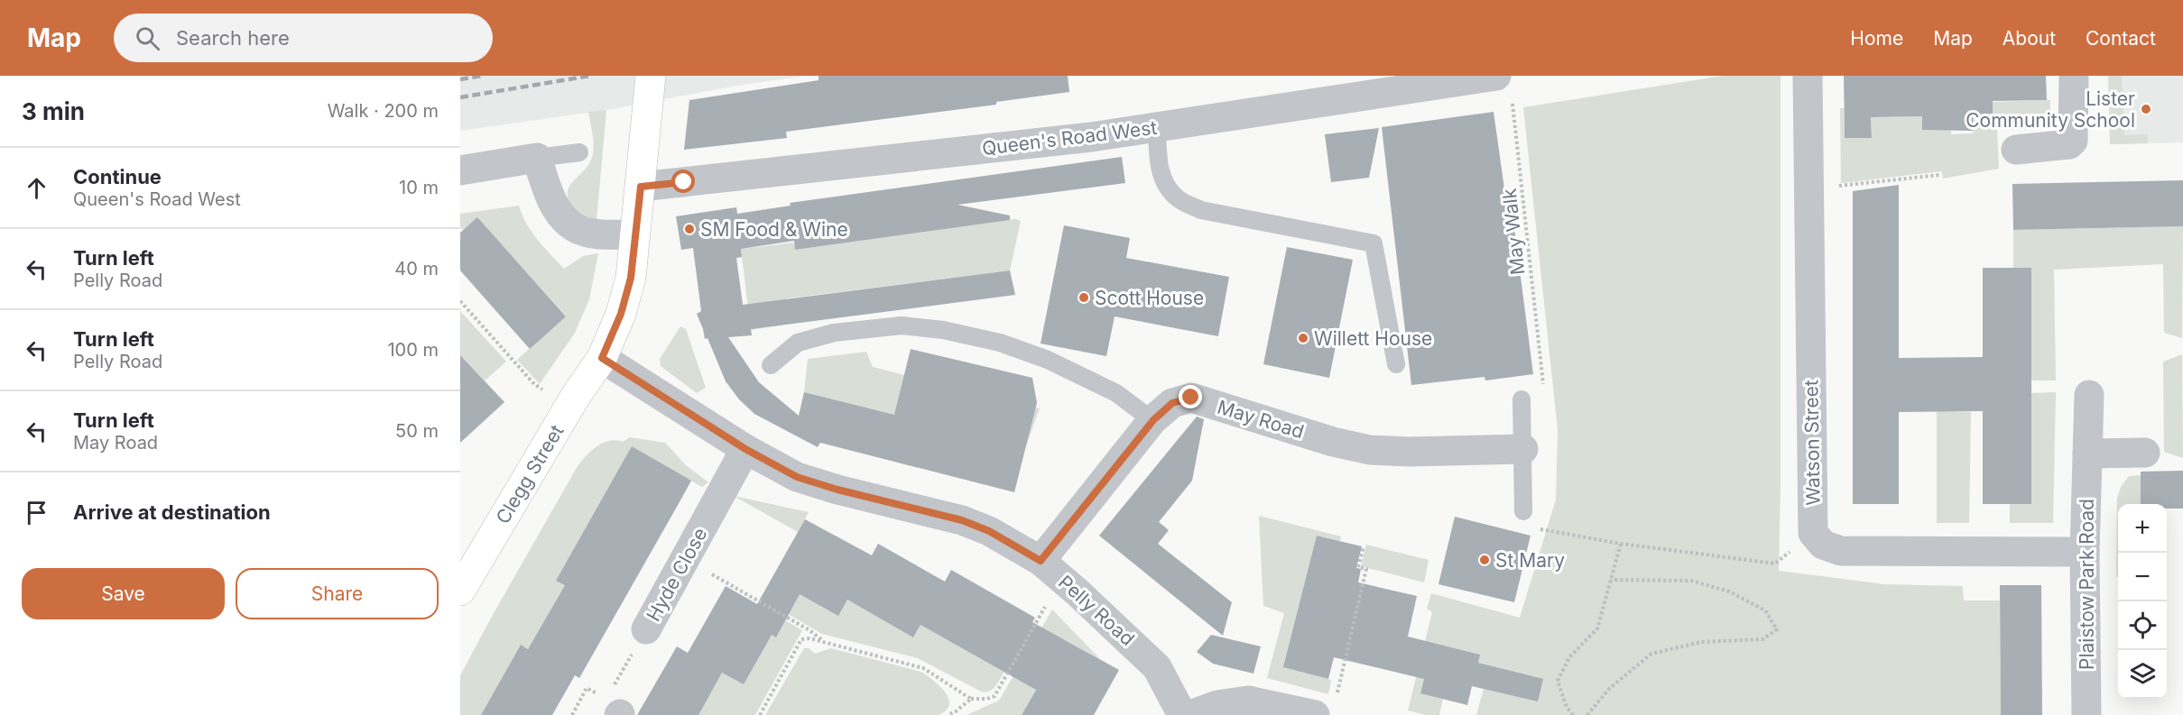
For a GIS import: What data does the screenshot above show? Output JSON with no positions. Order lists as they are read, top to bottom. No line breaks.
{"streets":{"main road":["Clegg Street"],"street":["Queen's Road West","May Road","Watson Street","Hyde Close","Plaistow Park Road","Pelly Road"],"path":["May Walk"]},"crossings":[["Queen's Road West","May Walk"],["May Road","Pelly Road"],["Watson Street","Plaistow Park Road"],["Clegg Street","Pelly Road"],["Hyde Close","Pelly Road"]],"places":["Lister Community School","SM Food & Wine","Scott House","Willett House","St Mary"],"page":{"header":"Map","search":"Search here","nav":["Home","Map","About","Contact"],"heading":["3 min","Walk · 200 m"],"list":[["Continue","Queen's Road West","10 m"],["Turn left","Pelly Road","40 m"],["Turn left","Pelly Road","100 m"],["Turn left","May Road","50 m"],"Arrive at destination"],"map_buttons":["+","−"],"buttons":["Save","Share"]}}
